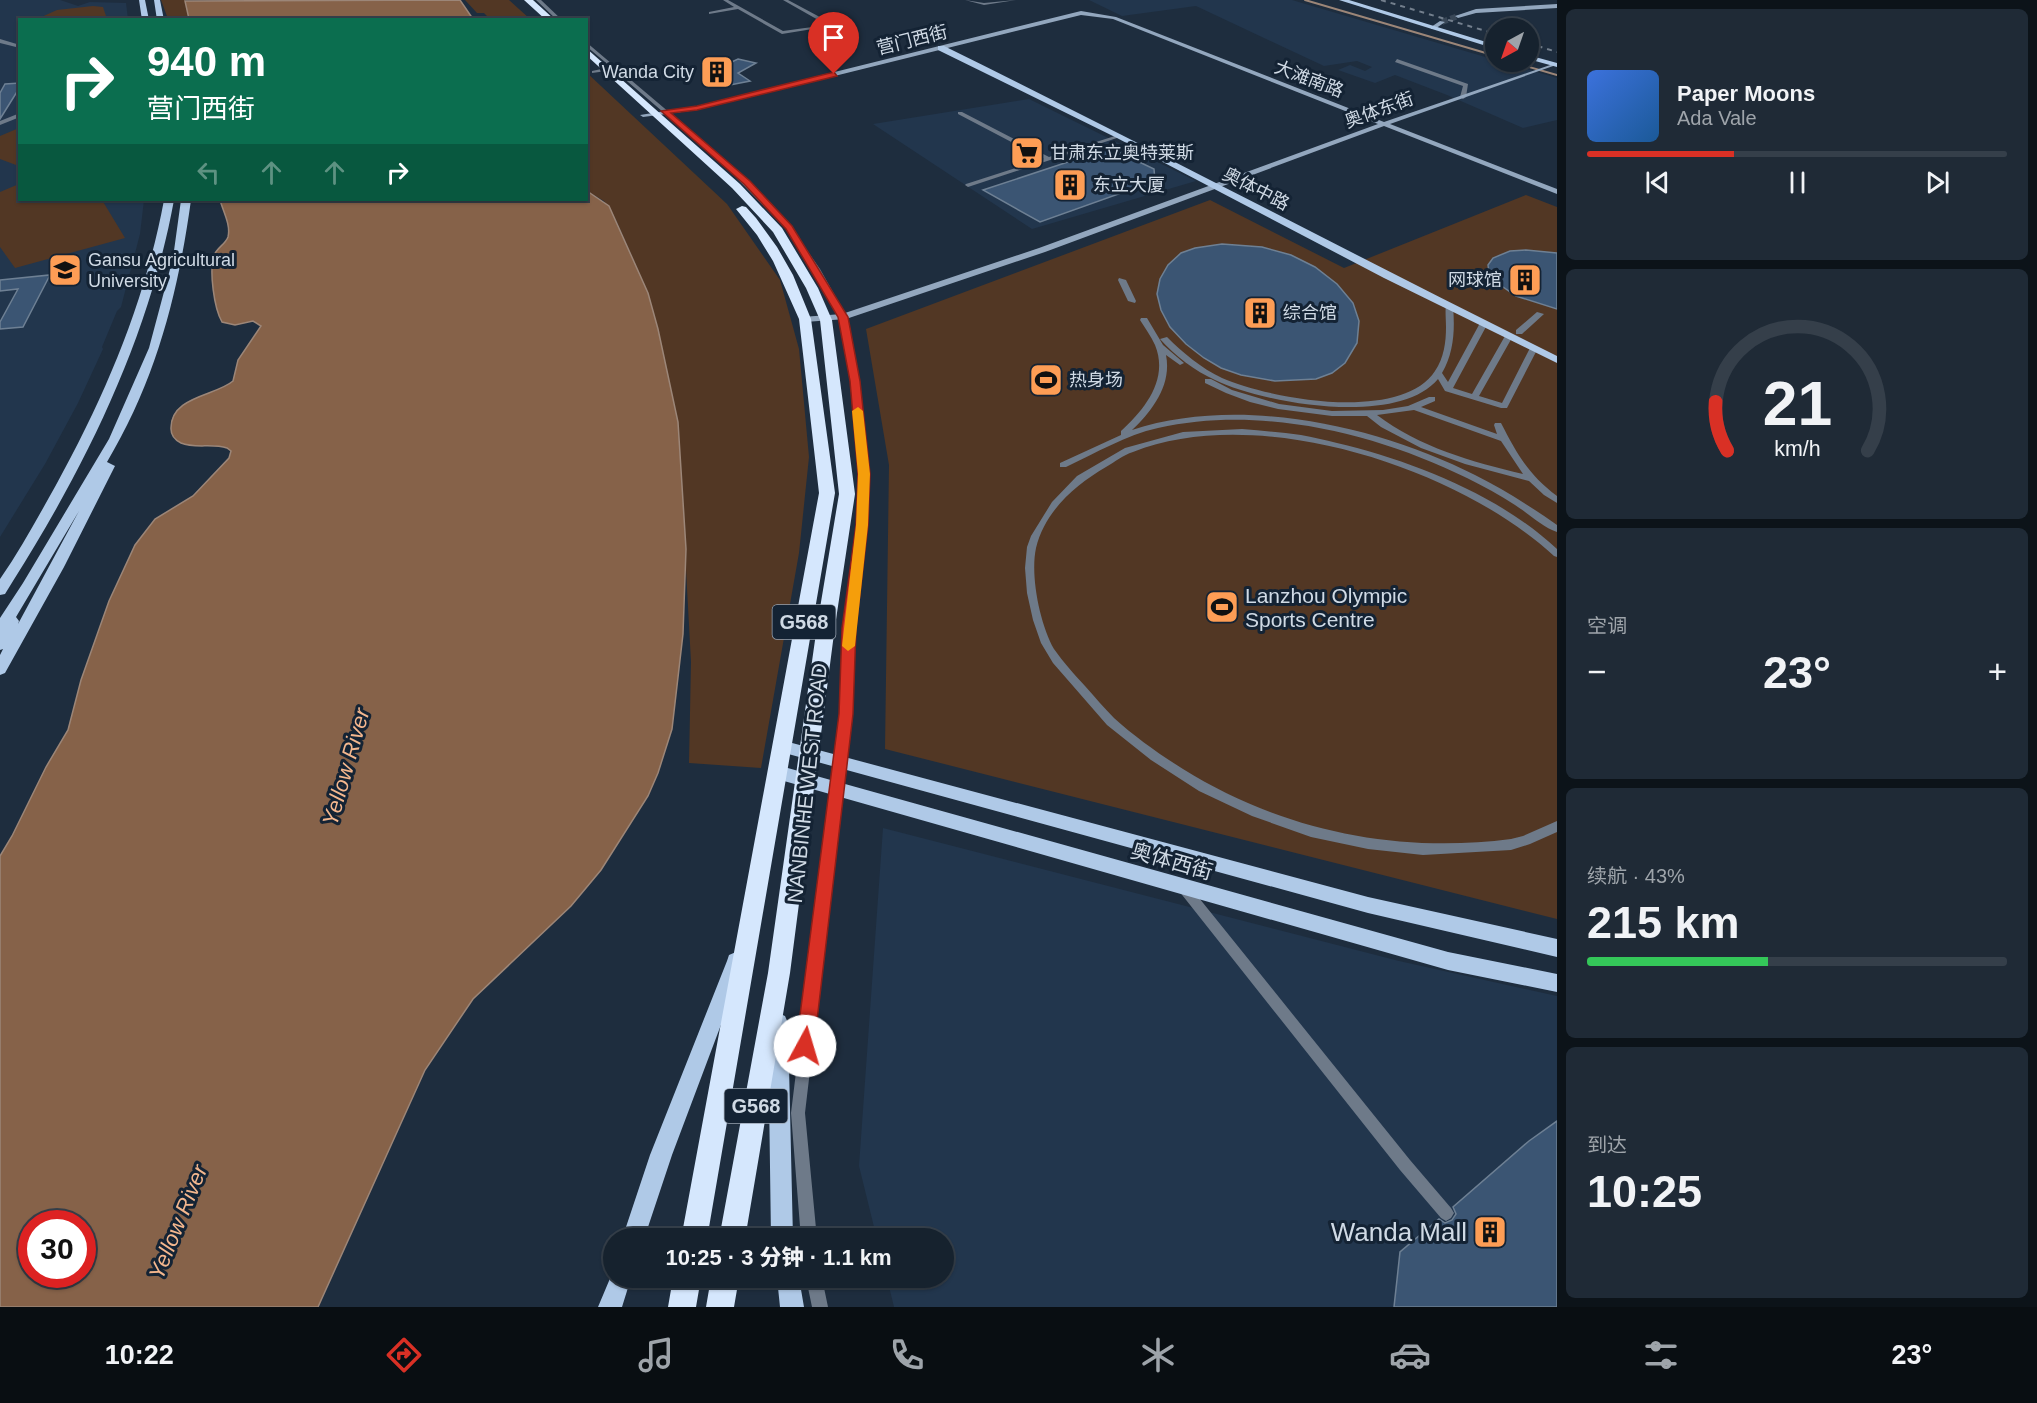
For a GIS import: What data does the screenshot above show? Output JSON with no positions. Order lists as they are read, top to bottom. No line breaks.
{"streets":{"highway":["G568","NANBINHE WEST ROAD"],"main road":["奥体中路","奥体西街"],"street":["营门西街","大滩南路","奥体东街"]},"crossings":[["营门西街","大滩南路"],["营门西街","奥体中路"],["营门西街","NANBINHE WEST ROAD"],["大滩南路","奥体东街"],["奥体东街","奥体中路"],["奥体东街","NANBINHE WEST ROAD"],["NANBINHE WEST ROAD","奥体西街"]],"water":["Yellow River"],"places":{"building":["Wanda City","东立大厦","网球馆","综合馆","Wanda Mall"],"supermarket":["甘肃东立奥特莱斯"],"school or university":["Gansu Agricultural University"],"sports":["热身场","Lanzhou Olympic Sports Centre"]},"north":"bottom left","page":{"turn":["940 m","营门西街"],"song":["Paper Moons","Ada Vale"],"tile":["空调",["续航 · 43%","215 km"],["到达","10:25"]],"heat":["−","23°","+"],"limit":"30","trip":"10:25 · 3 分钟 · 1.1 km","tabs":["10:22","23°"],"gauge":["21","km/h"]}}
